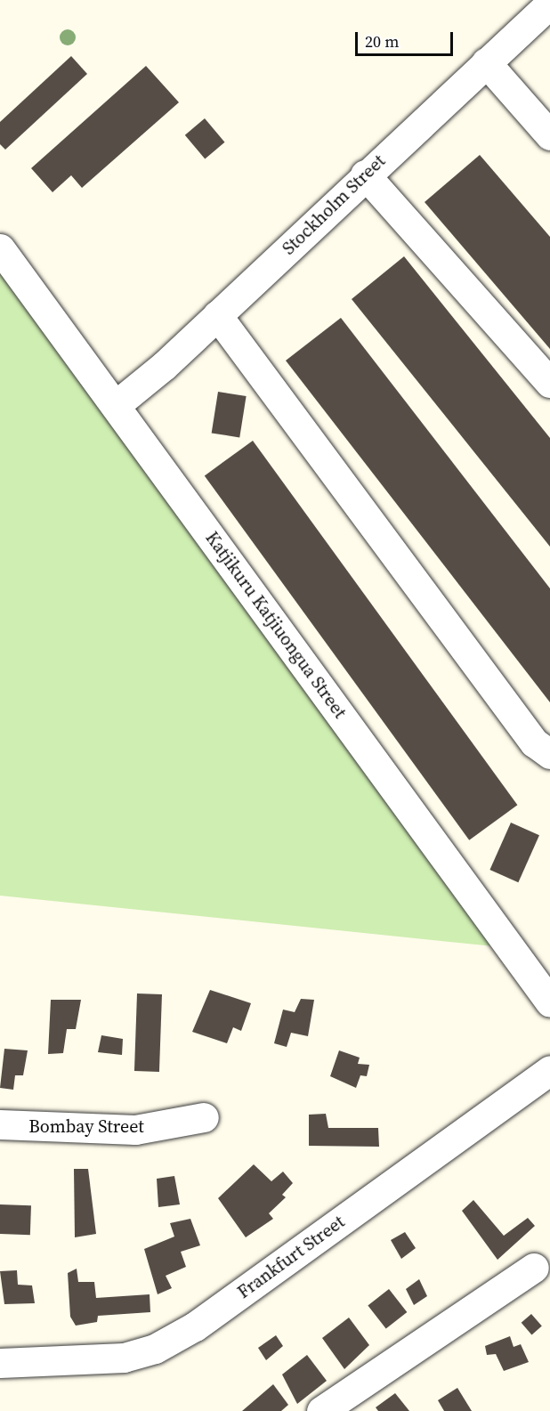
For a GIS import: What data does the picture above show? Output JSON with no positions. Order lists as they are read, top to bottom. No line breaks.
{"streets":{"street":["Stockholm Street","Katjikuru Katjiuongua Street","Bombay Street","Frankfurt Street"]},"crossings":[["Stockholm Street","Katjikuru Katjiuongua Street"]],"scale_bar":"20 m"}
